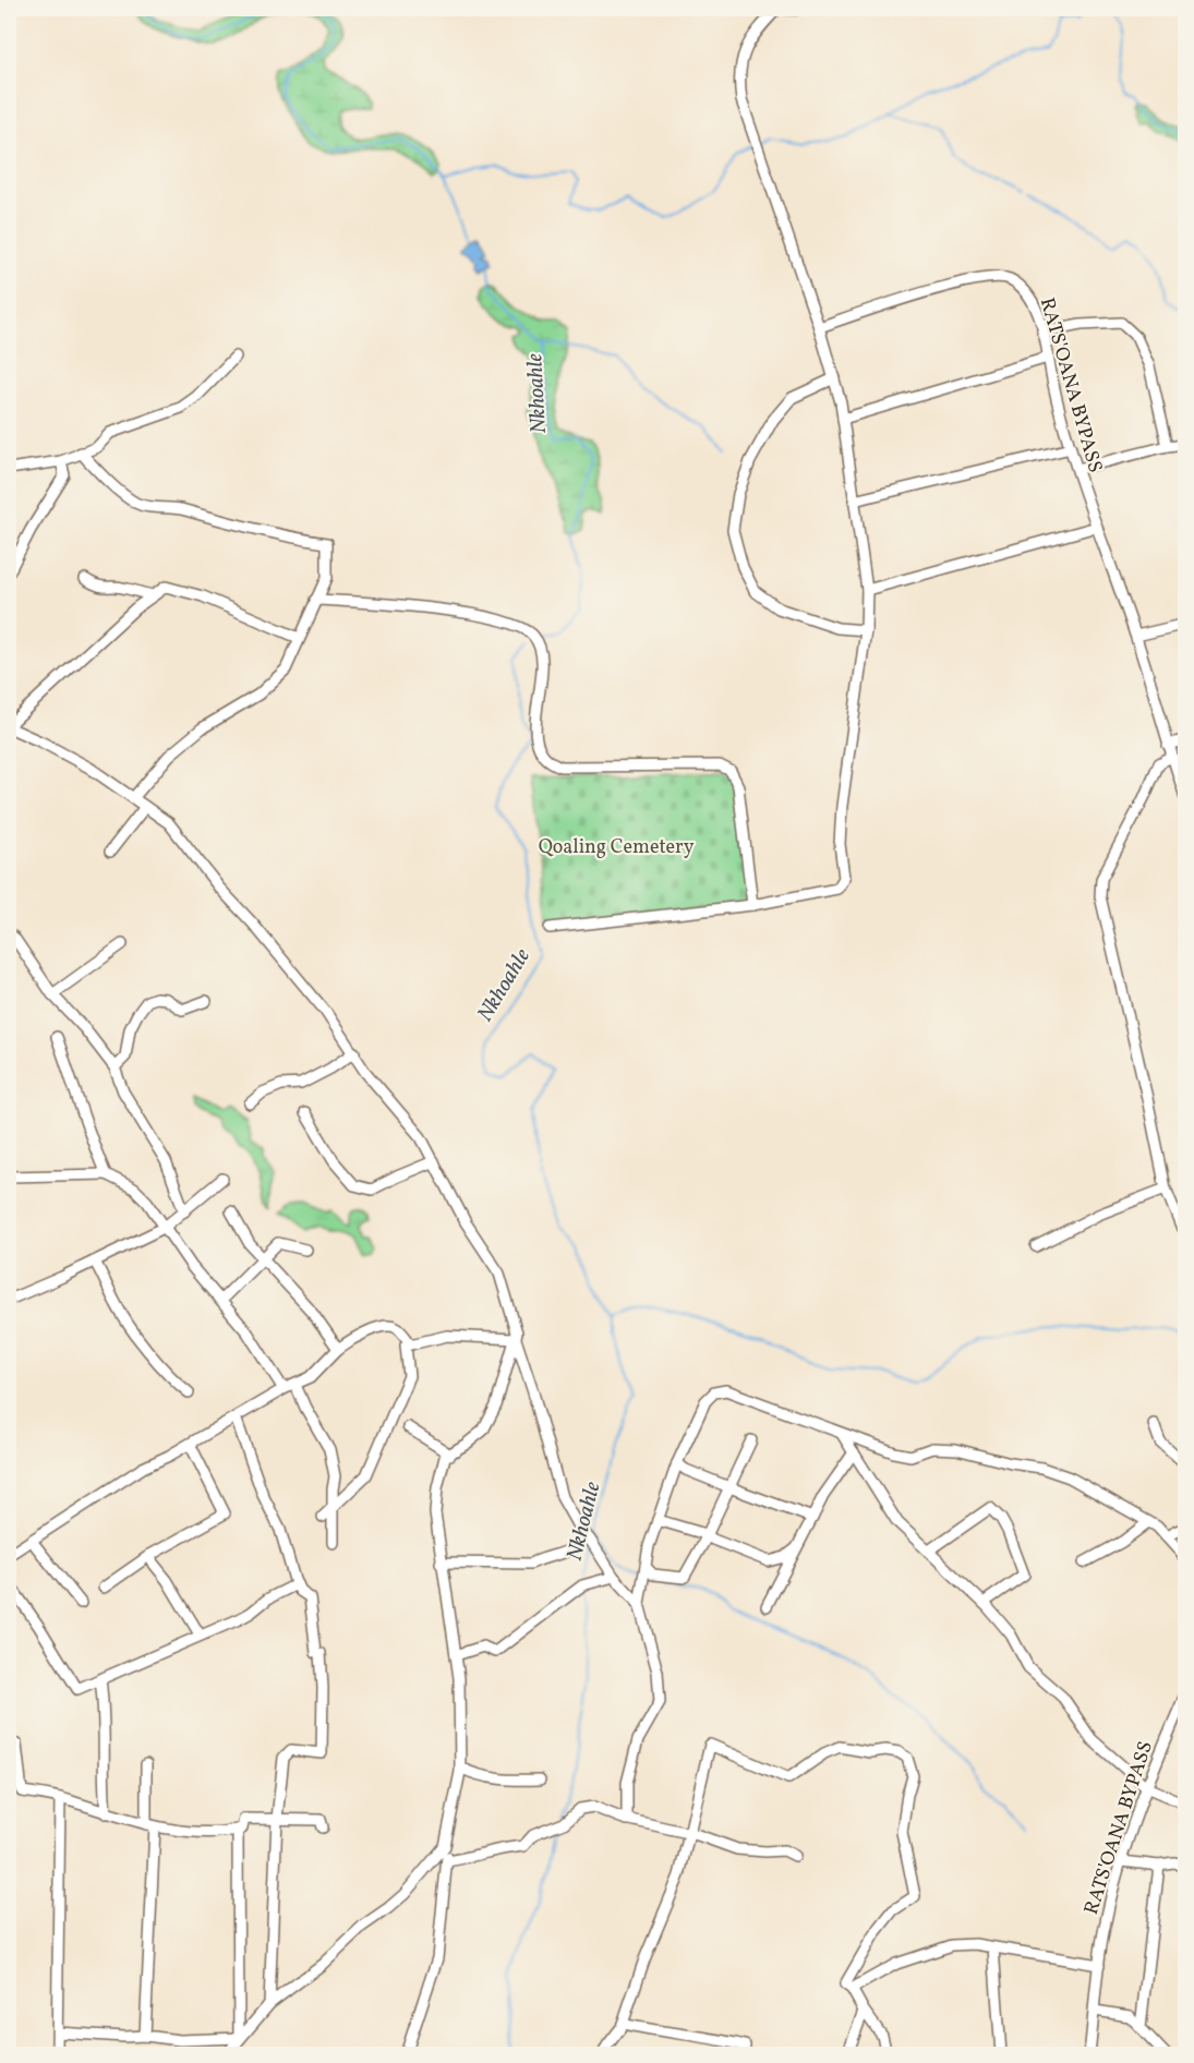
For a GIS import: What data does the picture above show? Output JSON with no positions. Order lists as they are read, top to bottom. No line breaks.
{"streets":{"street":["RATS'OANA BYPASS"]},"water":["Nkhoahle"],"parks":["Qoaling Cemetery"]}
